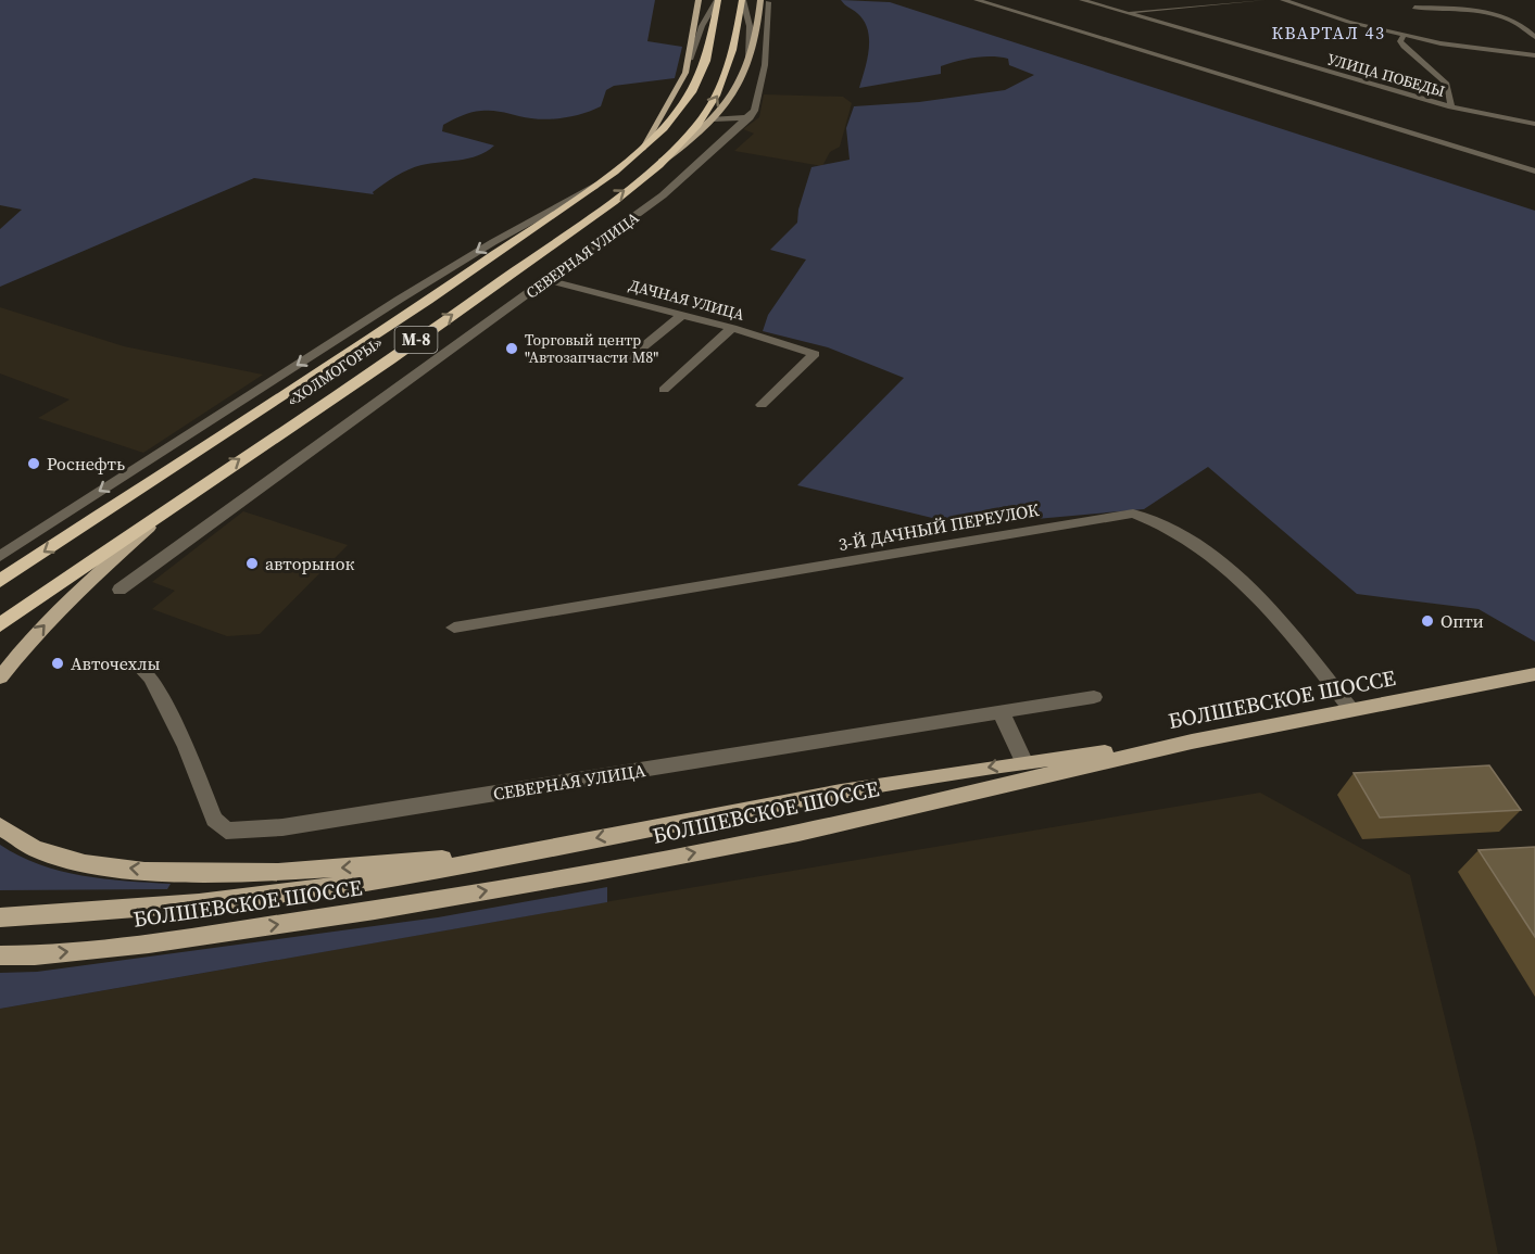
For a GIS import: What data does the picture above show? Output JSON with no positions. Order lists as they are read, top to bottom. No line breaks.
{"streets":{"highway":["М-8","«ХОЛМОГОРЫ»"],"main road":["БОЛШЕВСКОЕ ШОССЕ"],"street":["УЛИЦА ПОБЕДЫ","СЕВЕРНАЯ УЛИЦА","ДАЧНАЯ УЛИЦА","3-Й ДАЧНЫЙ ПЕРЕУЛОК"]},"crossings":[["СЕВЕРНАЯ УЛИЦА","ДАЧНАЯ УЛИЦА"],["3-Й ДАЧНЫЙ ПЕРЕУЛОК","БОЛШЕВСКОЕ ШОССЕ"]],"districts":["КВАРТАЛ 43"],"places":["Торговый центр \"Автозапчасти М8\"","Роснефть","авторынок","Опти","Авточехлы"]}
